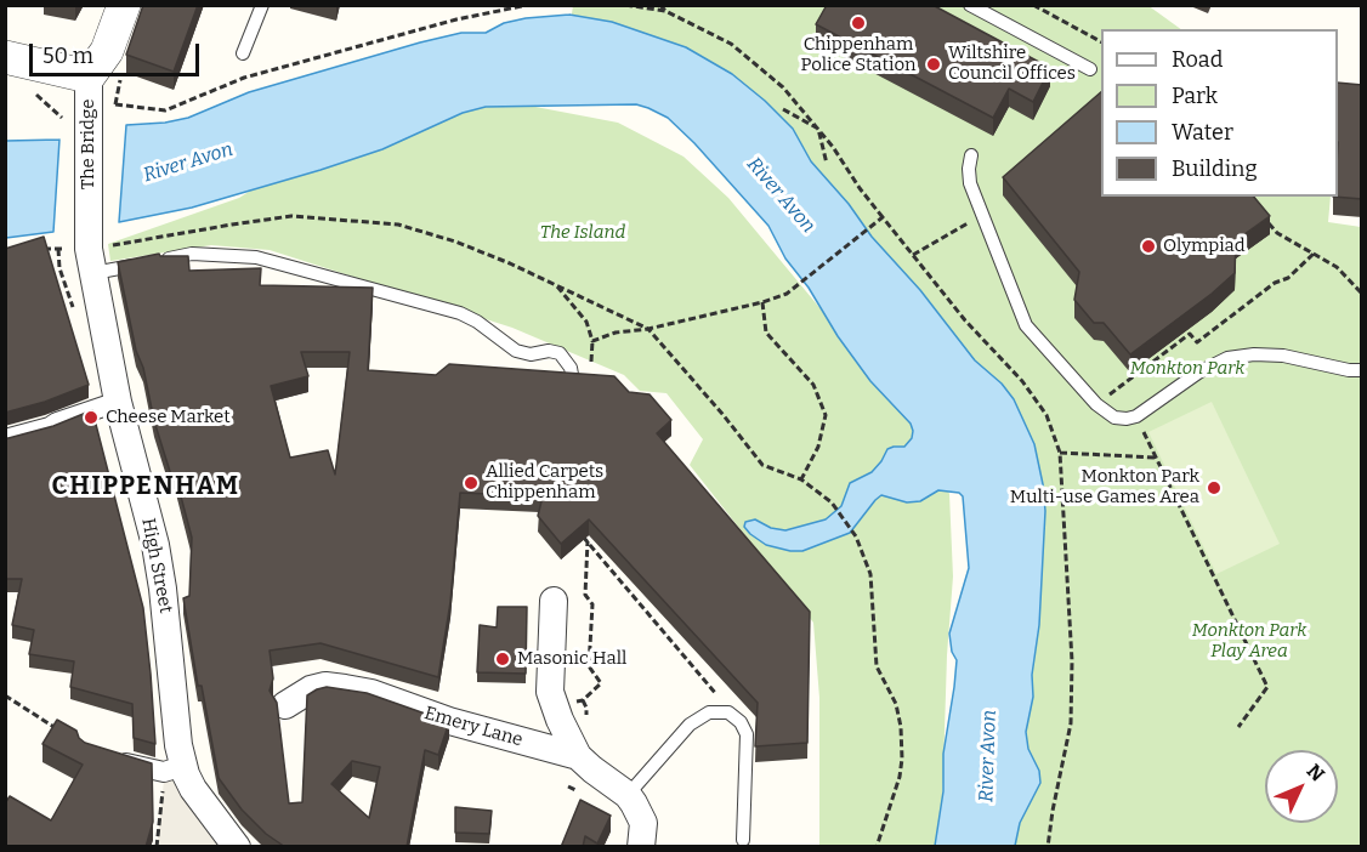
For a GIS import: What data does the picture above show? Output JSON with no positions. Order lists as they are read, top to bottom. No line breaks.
{"streets":{"street":["The Bridge","High Street","Emery Lane"]},"crossings":[["The Bridge","High Street"]],"districts":["CHIPPENHAM"],"water":["River Avon"],"parks":["The Island","Monkton Park","Monkton Park Play Area"],"places":["Chippenham Police Station","Wiltshire Council Offices","Olympiad","Cheese Market","Allied Carpets Chippenham","Monkton Park Multi-use Games Area","Masonic Hall"],"legend":["Road","Park","Water","Building"],"scale_bar":"50 m","north":"top right"}
